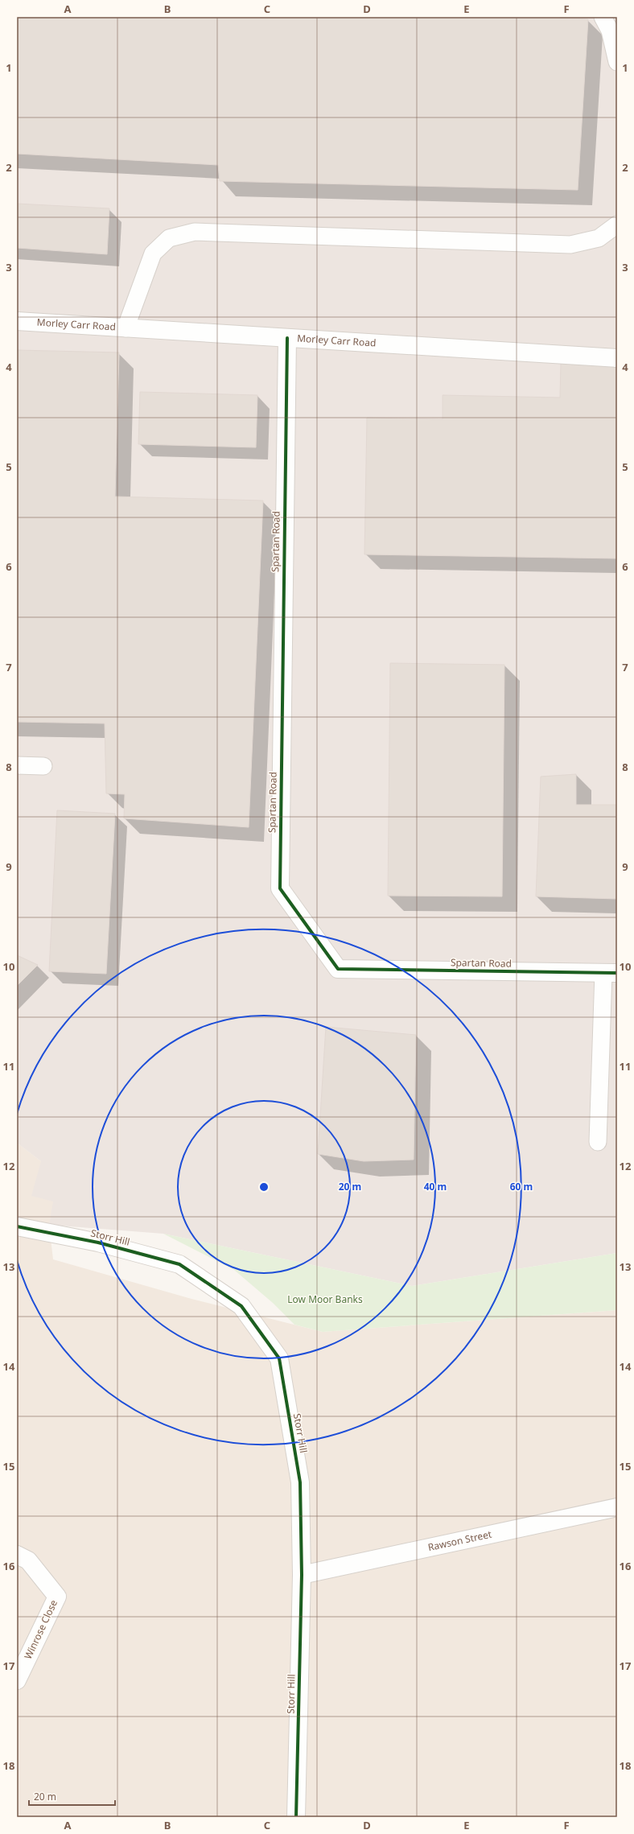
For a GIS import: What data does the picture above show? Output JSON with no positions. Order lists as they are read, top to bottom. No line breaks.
{"streets":{"street":["Morley Carr Road","Spartan Road","Storr Hill","Rawson Street","Winrose Close"]},"crossings":[["Morley Carr Road","Spartan Road"],["Storr Hill","Rawson Street"]],"parks":["Low Moor Banks"],"scale_bar":"20 m","grid":{"columns":["A","B","C","D","E","F"],"rows":["1","2","3","4","5","6","7","8","9","10","11","12","13","14","15","16","17","18"]},"rings":["20 m","40 m","60 m"]}
